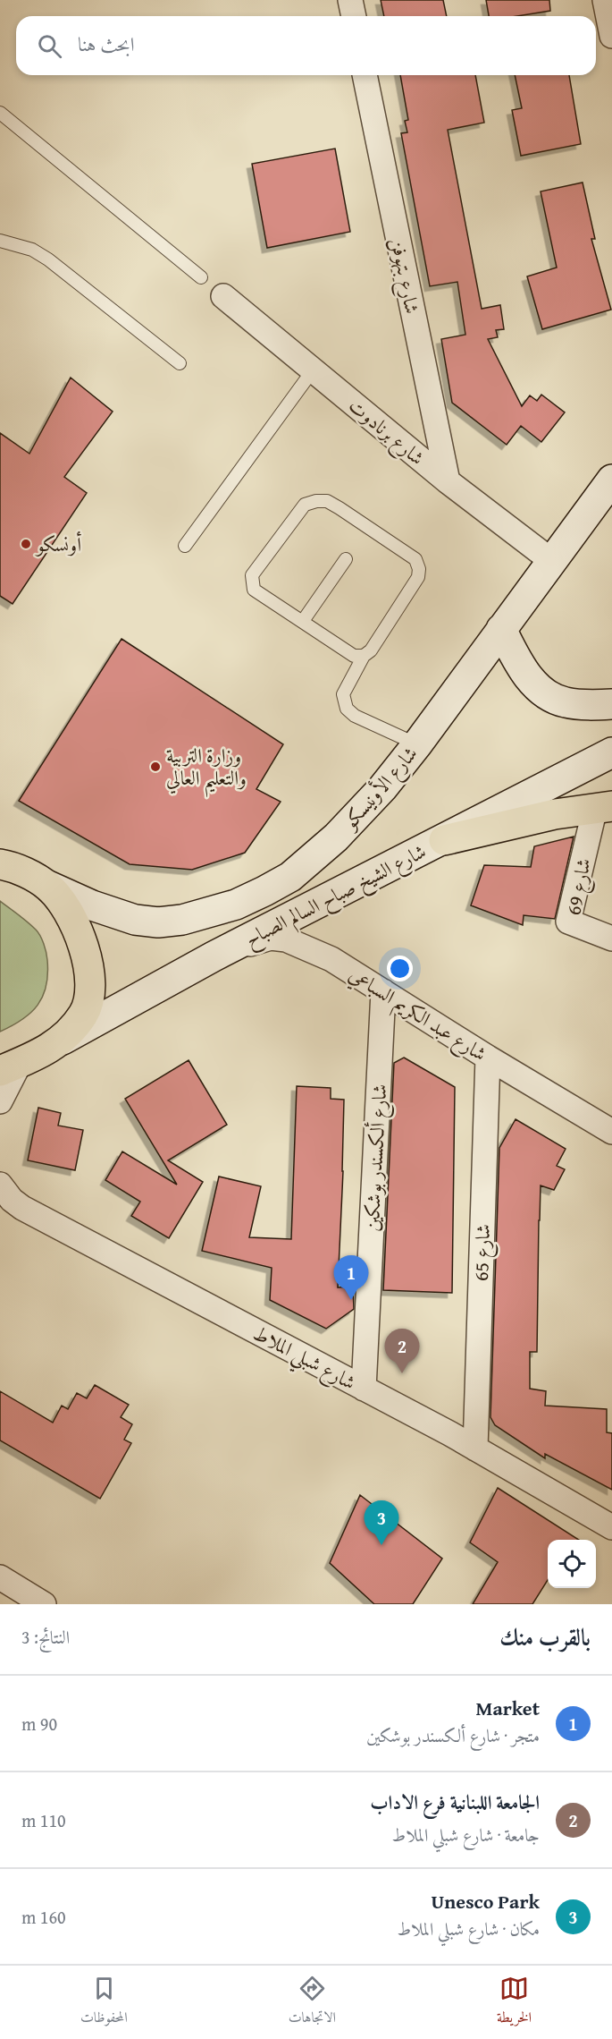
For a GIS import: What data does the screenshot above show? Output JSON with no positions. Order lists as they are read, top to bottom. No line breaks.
{"streets":{"street":["شارع بتهوفن","شارع برنادوت","شارع الأونيسكو","شارع 69","شارع الشيخ صباح السالم الصباح","شارع عبد الكريم السباعي","شارع ألكسندر بوشكين","شارع 65","شارع شبلي الملاط"]},"crossings":[["شارع بتهوفن","شارع برنادوت"],["شارع برنادوت","شارع الأونيسكو"],["شارع الشيخ صباح السالم الصباح","شارع عبد الكريم السباعي"],["شارع عبد الكريم السباعي","شارع ألكسندر بوشكين"],["شارع عبد الكريم السباعي","شارع 65"],["شارع ألكسندر بوشكين","شارع شبلي الملاط"],["شارع 65","شارع شبلي الملاط"]],"places":["أونسكو","وزارة التربية والتعليم العالي"],"page":{"search":"ابحث هنا","pins":["1","2","3"],"heading":["بالقرب منك","النتائج: 3"],"list":[{"mark":"1","name":"Market","note":"متجر · شارع ألكسندر بوشكين","value":"90 m"},{"mark":"2","name":"الجامعة اللبنانية فرع الاداب","note":"جامعة · شارع شبلي الملاط","value":"110 m"},{"mark":"3","name":"Unesco Park","note":"مكان · شارع شبلي الملاط","value":"160 m"}],"nav":["الخريطة","الاتجاهات","المحفوظات"]}}
